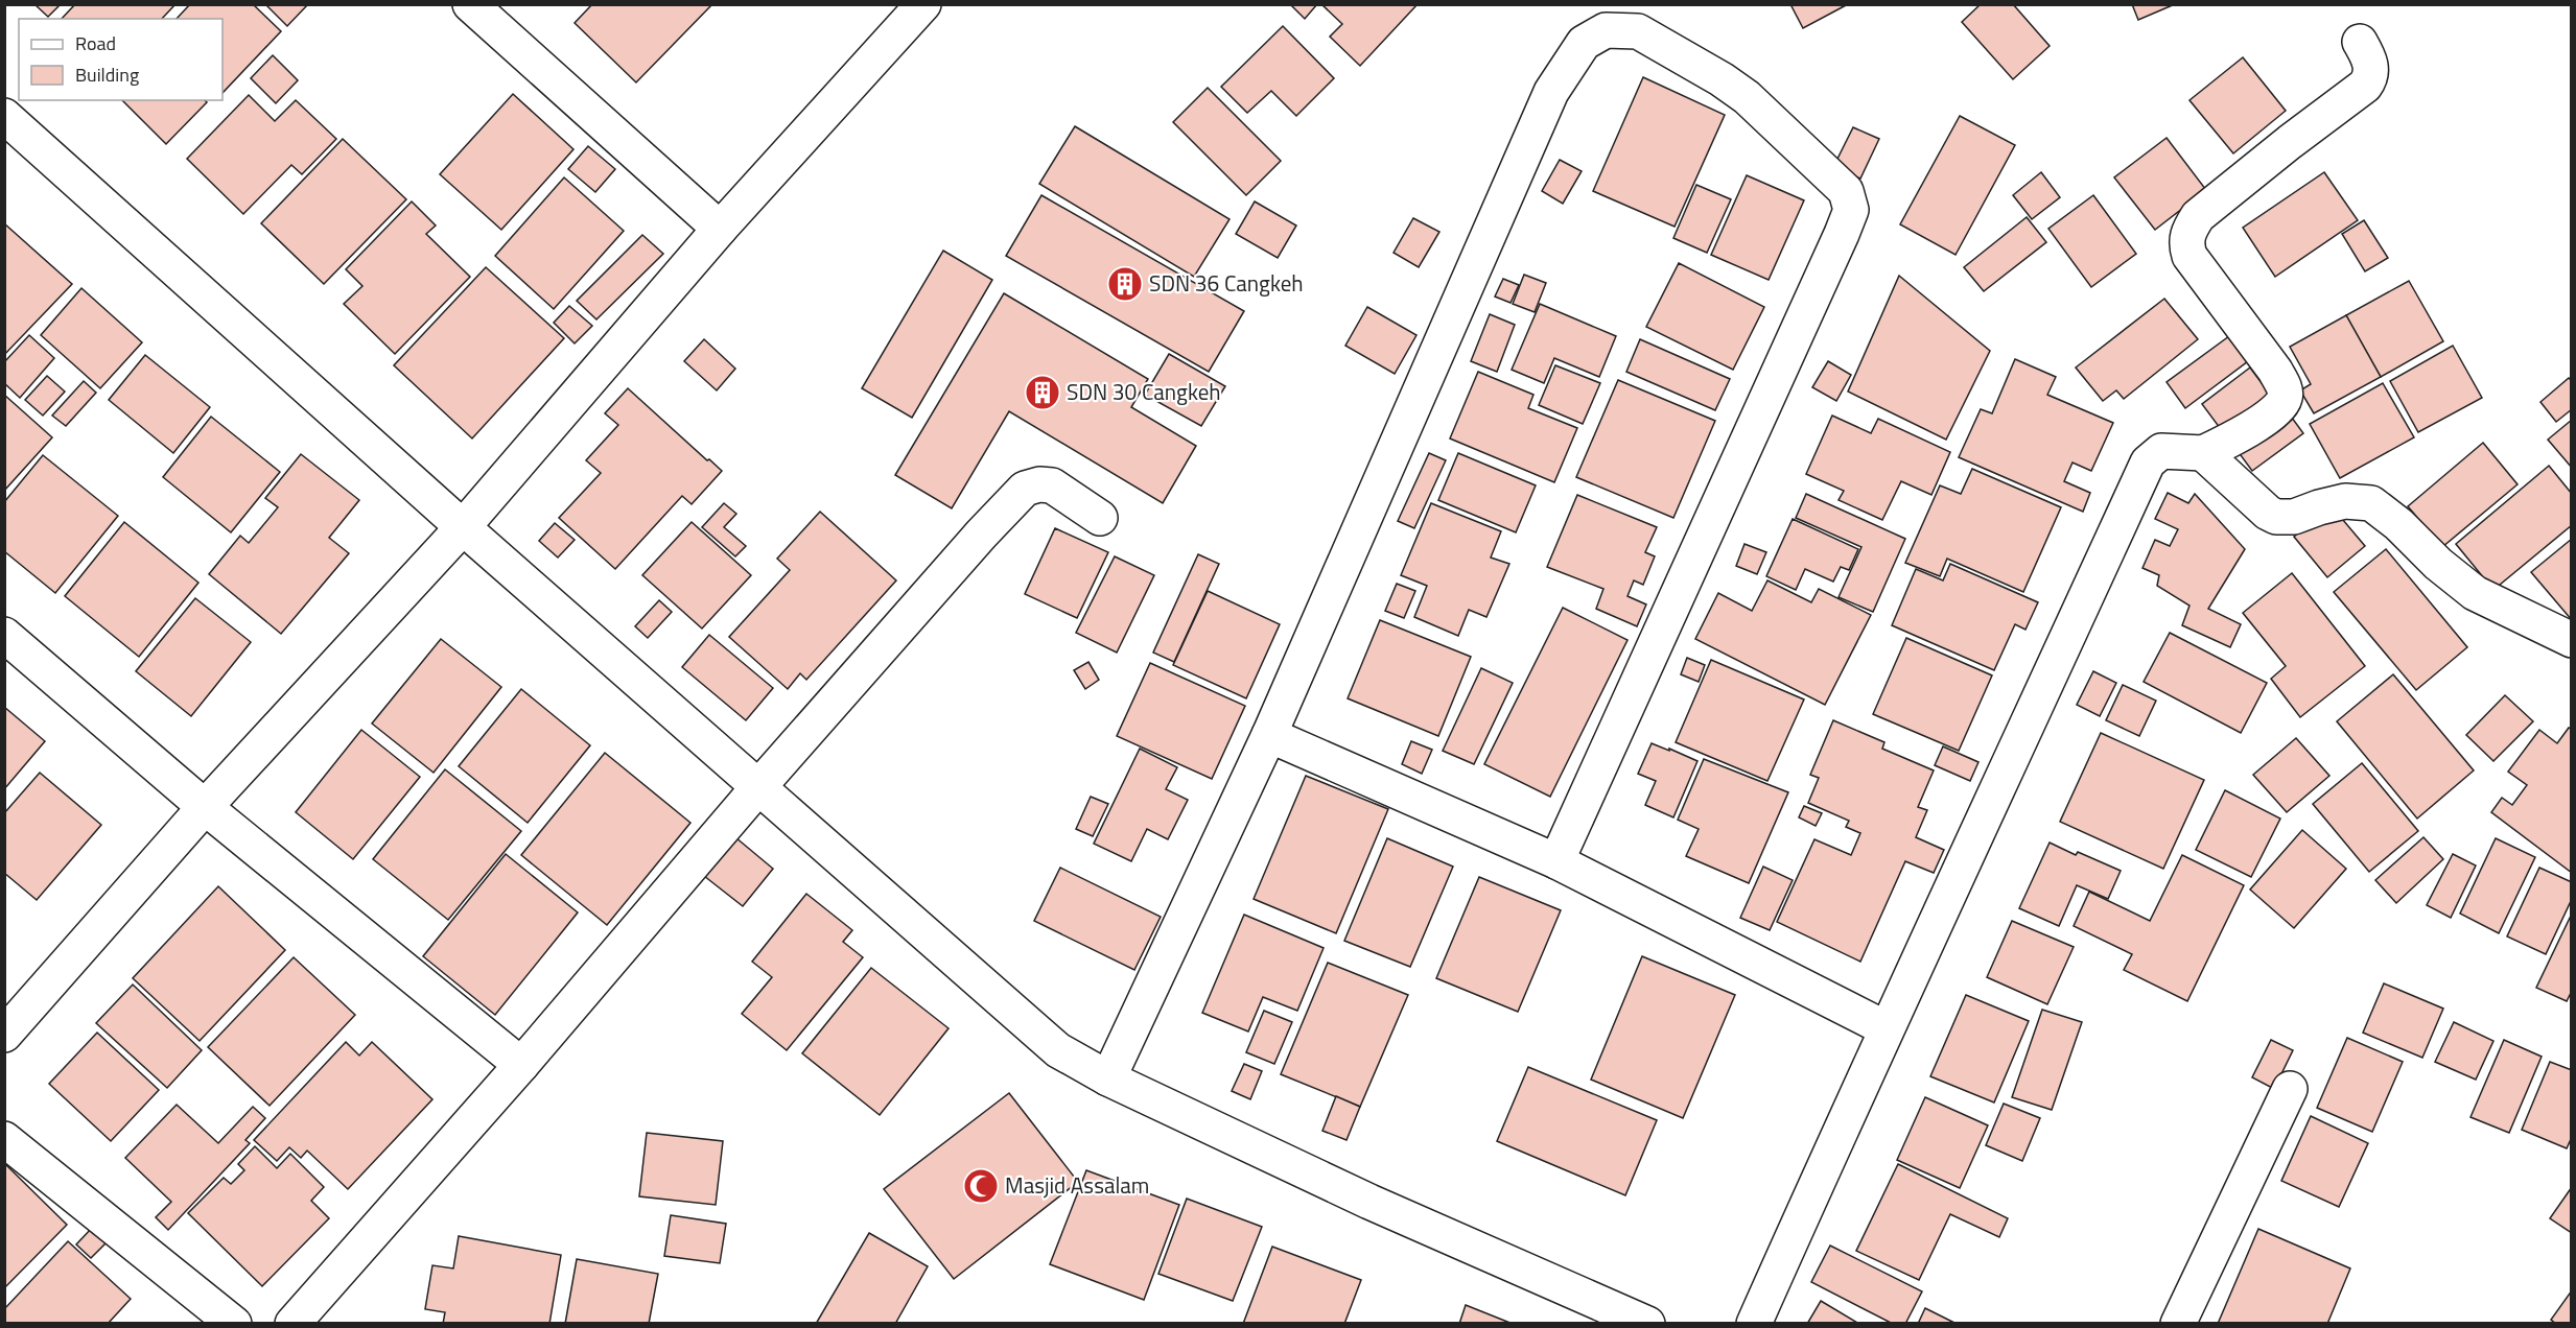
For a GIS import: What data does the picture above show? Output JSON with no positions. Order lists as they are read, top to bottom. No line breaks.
{"places":{"building":["SDN 36 Cangkeh","SDN 30 Cangkeh"],"mosque":["Masjid Assalam"]},"legend":["Road","Building"]}
